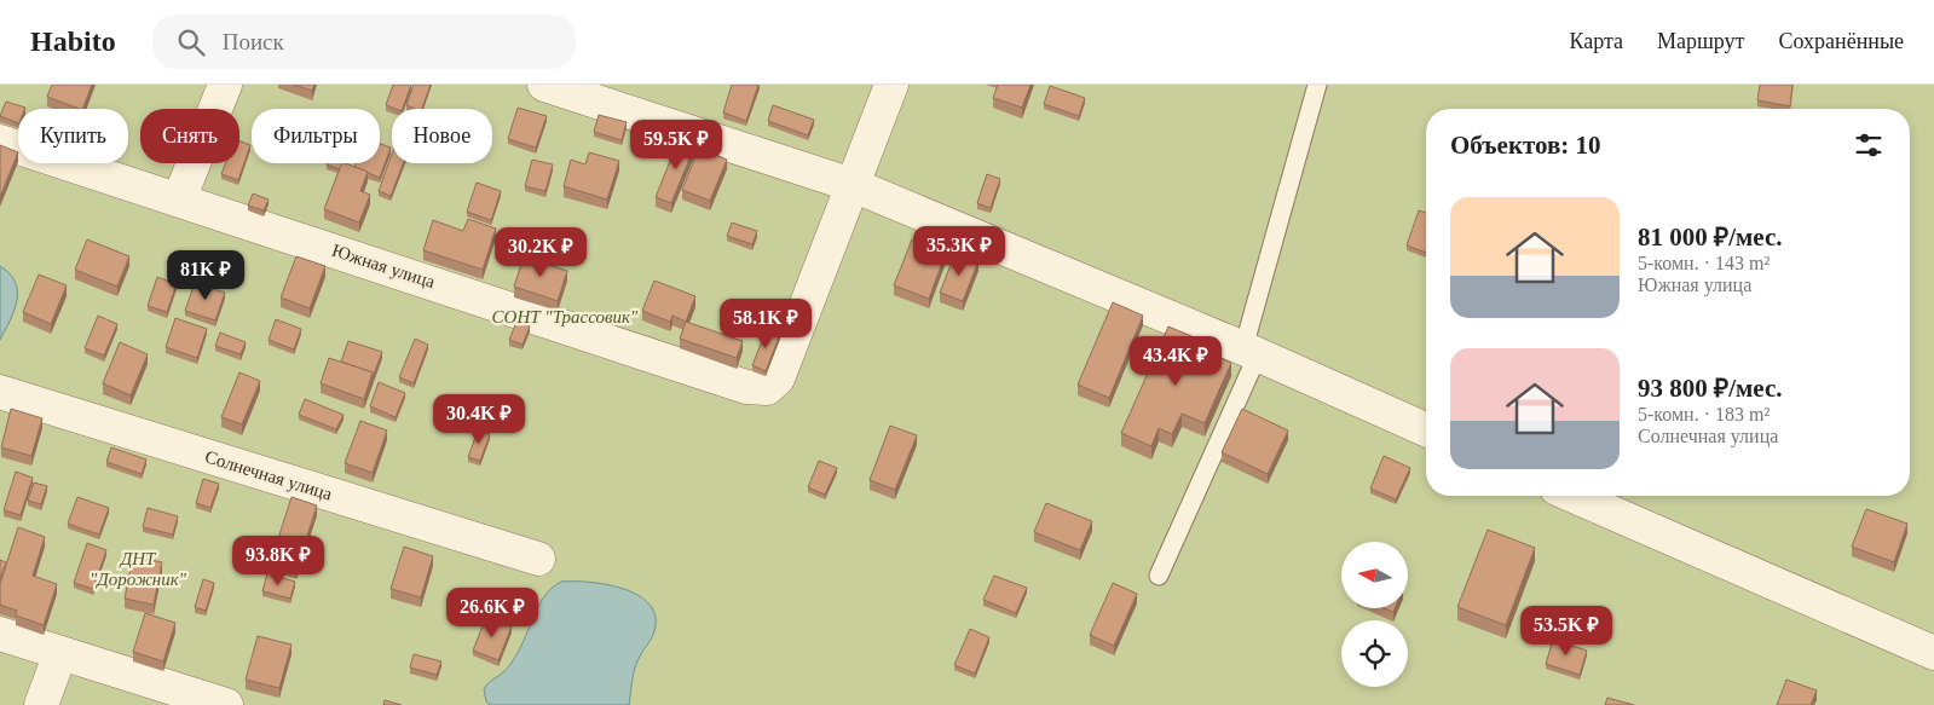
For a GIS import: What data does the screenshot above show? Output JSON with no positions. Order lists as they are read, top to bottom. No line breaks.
{"streets":{"street":["Южная улица","Солнечная улица"]},"parks":["СОНТ \"Трассовик\"","ДНТ \"Дорожник\""],"north":"left","page":{"header":"Habito","search":"Поиск","nav":["Карта","Маршрут","Сохранённые"],"chip":["Купить","Снять","Фильтры","Новое"],"heading":"Объектов: 10","price":["59.5K ₽","35.3K ₽","30.2K ₽","81K ₽","58.1K ₽","43.4K ₽","30.4K ₽","93.8K ₽","26.6K ₽","53.5K ₽"],"list":[{"name":"81 000 ₽/мес.","note":"5-комн. · 143 m² · Южная улица"},{"name":"93 800 ₽/мес.","note":"5-комн. · 183 m² · Солнечная улица"}]}}
